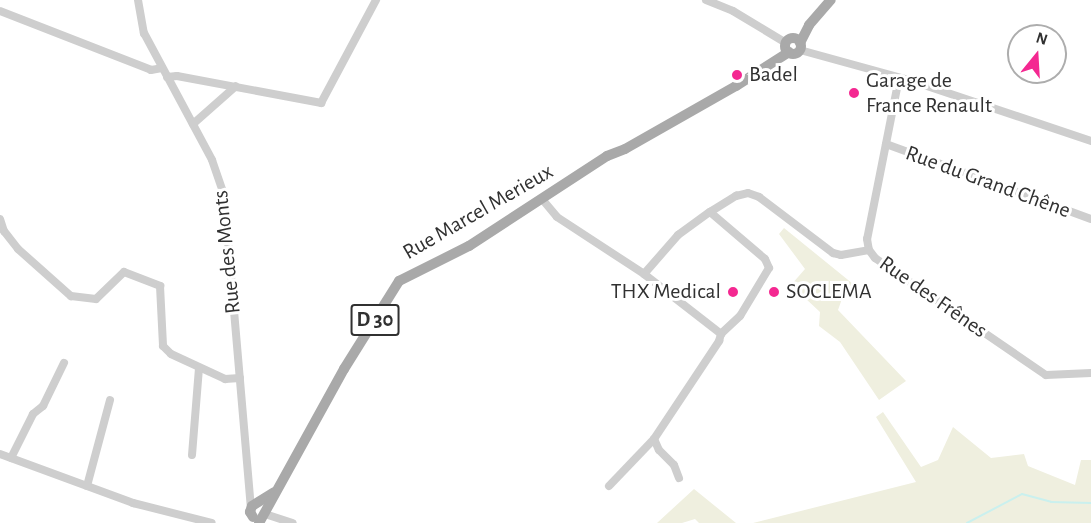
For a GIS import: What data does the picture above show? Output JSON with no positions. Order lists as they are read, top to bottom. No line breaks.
{"streets":{"main road":["Rue Marcel Merieux","D 30"],"street":["Rue du Grand Chêne","Rue des Monts","Rue des Frênes"]},"crossings":[["Rue du Grand Chêne","Rue des Frênes"],["Rue Marcel Merieux","Rue des Monts"]],"places":["Badel","Garage de France Renault","THX Medical","SOCLEMA"],"north":"top"}
